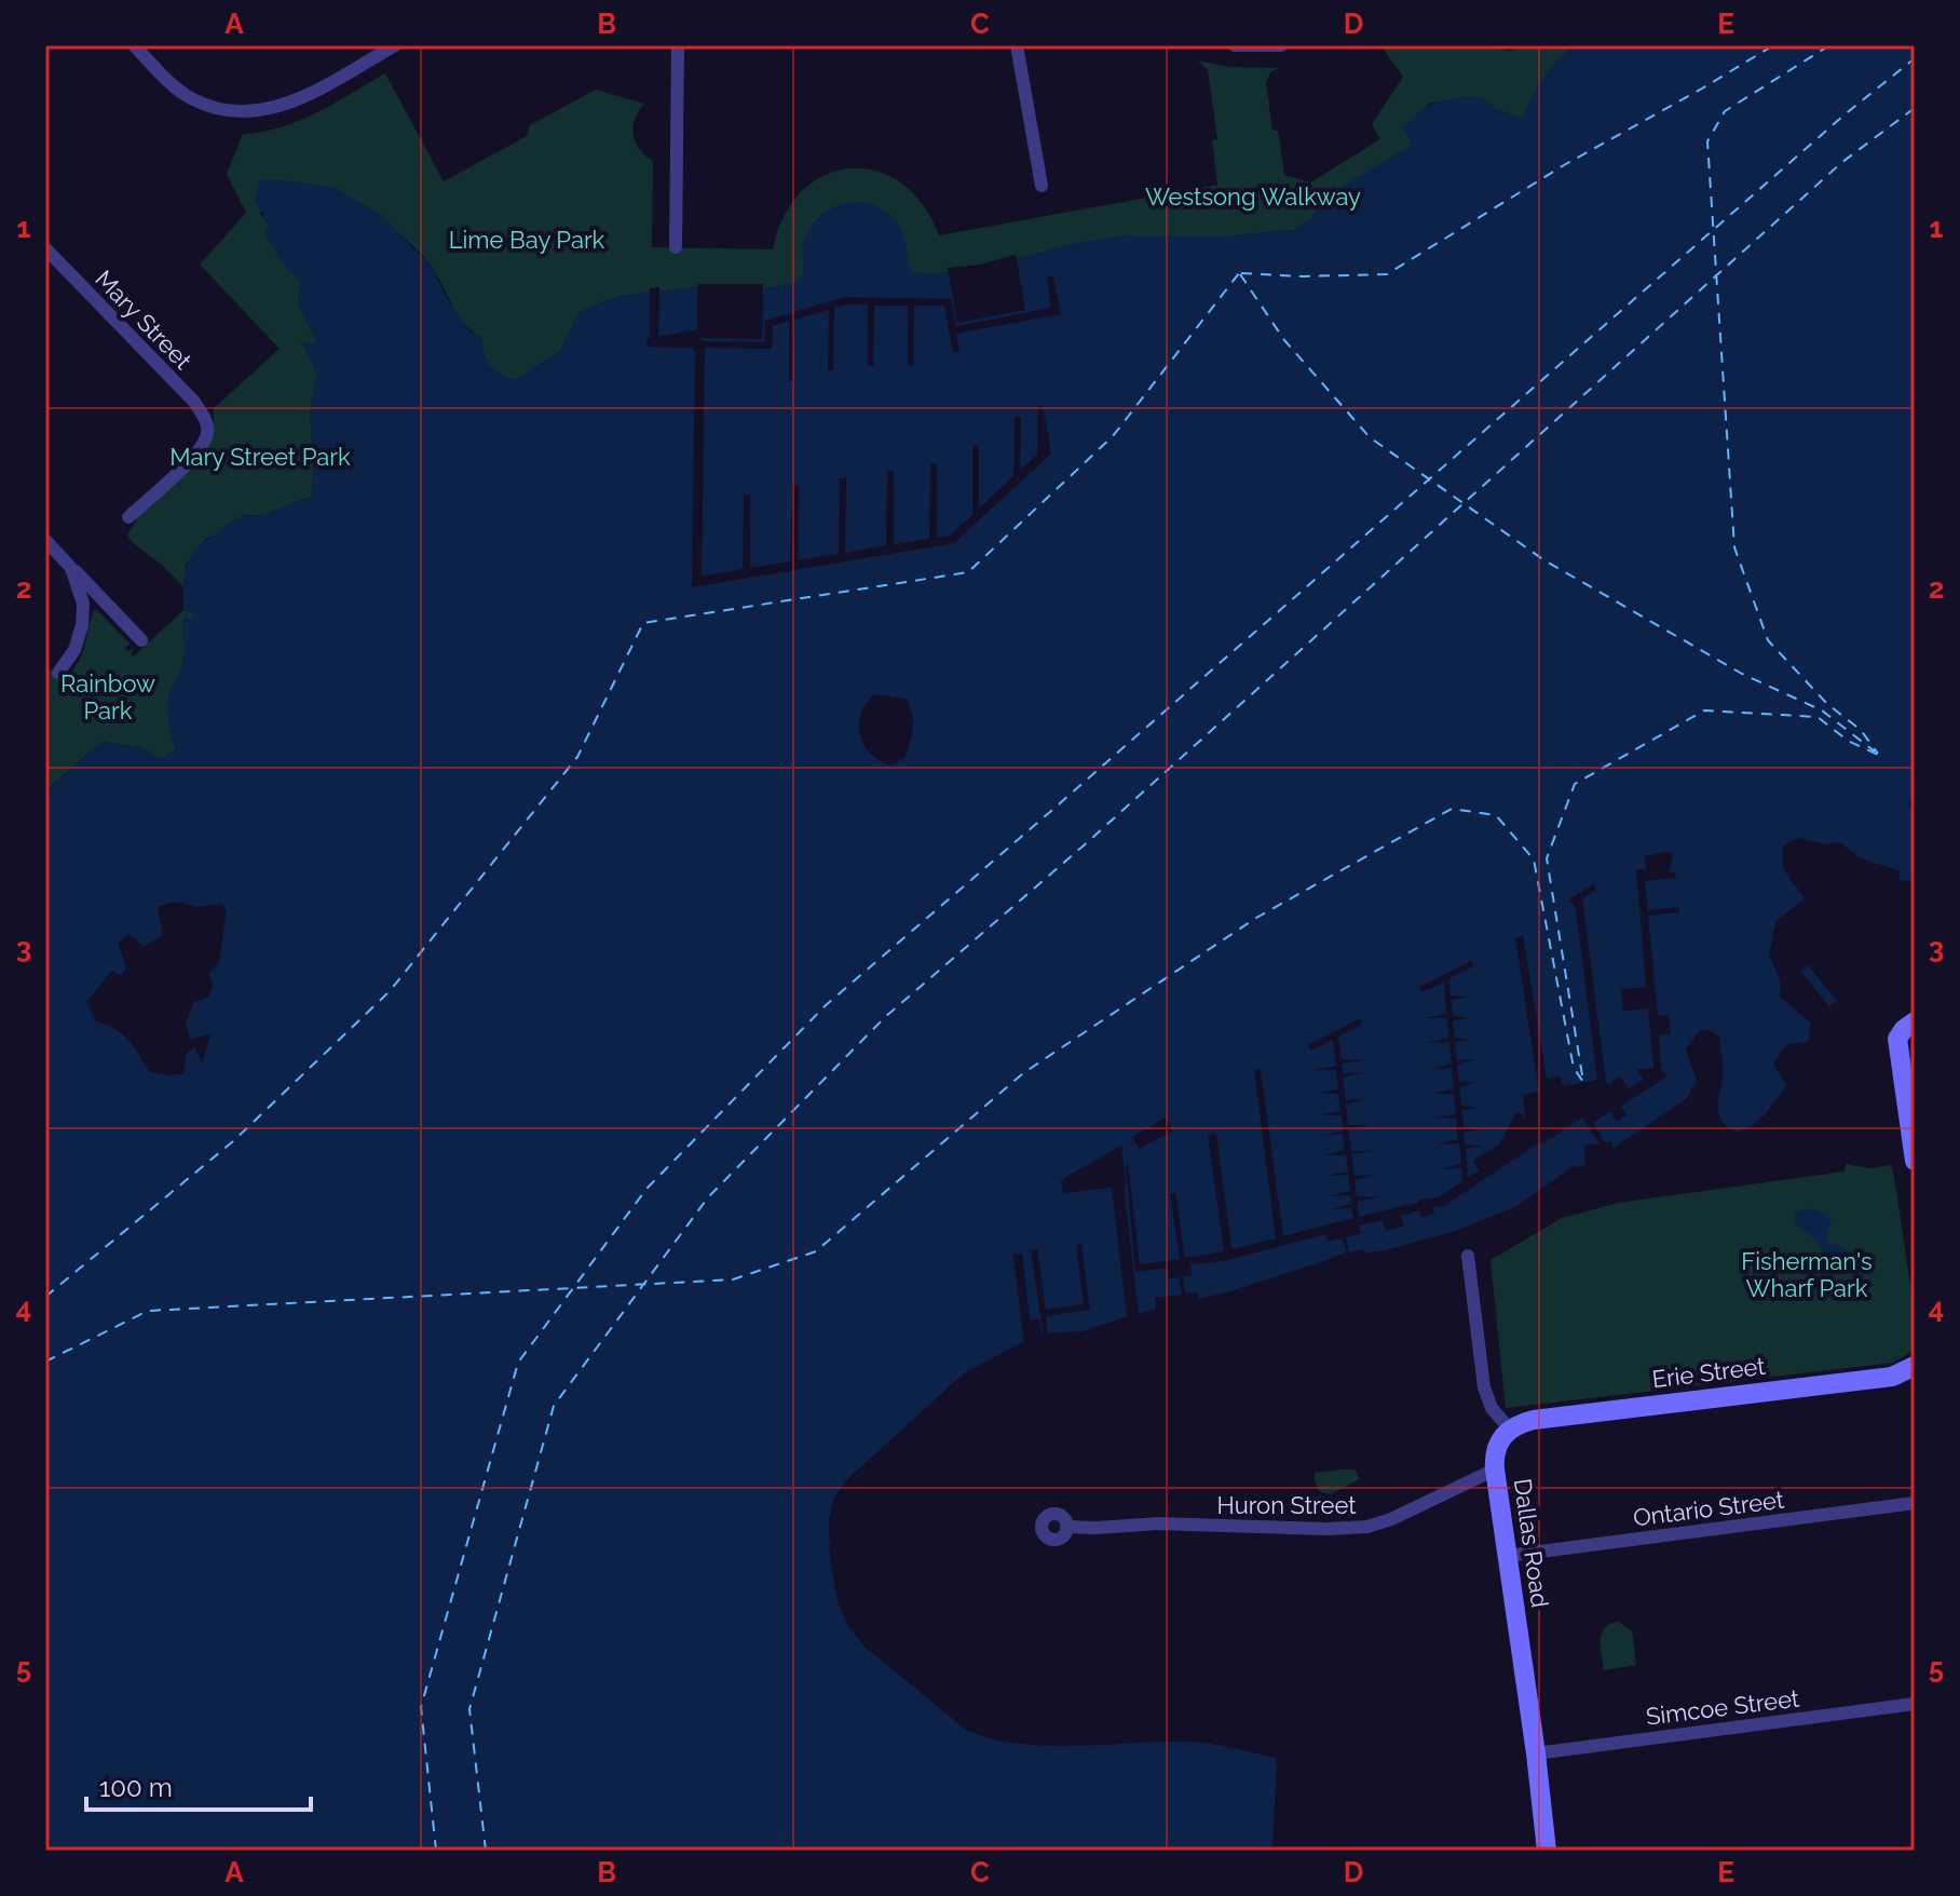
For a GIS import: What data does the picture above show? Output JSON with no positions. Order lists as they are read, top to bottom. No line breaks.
{"streets":{"street":["Mary Street","Erie Street","Huron Street","Ontario Street","Dallas Road","Simcoe Street"]},"crossings":[["Erie Street","Dallas Road"],["Huron Street","Dallas Road"],["Ontario Street","Dallas Road"],["Dallas Road","Simcoe Street"]],"parks":["Westsong Walkway","Lime Bay Park","Mary Street Park","Rainbow Park","Fisherman's Wharf Park"],"scale_bar":"100 m","grid":{"columns":["A","B","C","D","E"],"rows":["1","2","3","4","5"]}}
